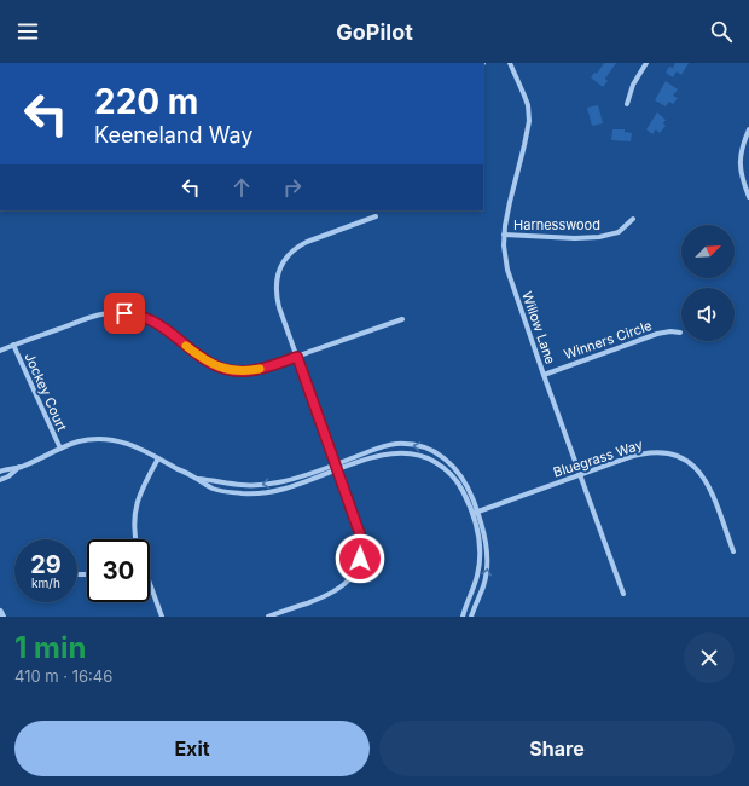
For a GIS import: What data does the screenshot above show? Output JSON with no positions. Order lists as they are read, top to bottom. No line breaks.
{"streets":{"street":["Harnesswood","Willow Lane","Winners Circle","Jockey Court","Bluegrass Way"]},"crossings":[["Harnesswood","Willow Lane"],["Willow Lane","Winners Circle"],["Willow Lane","Bluegrass Way"]],"north":"top right","page":{"header":"GoPilot","turn":["220 m","Keeneland Way"],"speed":"29 km/h","limit":"30","heading":["1 min","410 m · 16:46"],"buttons":["Exit","Share"]}}
